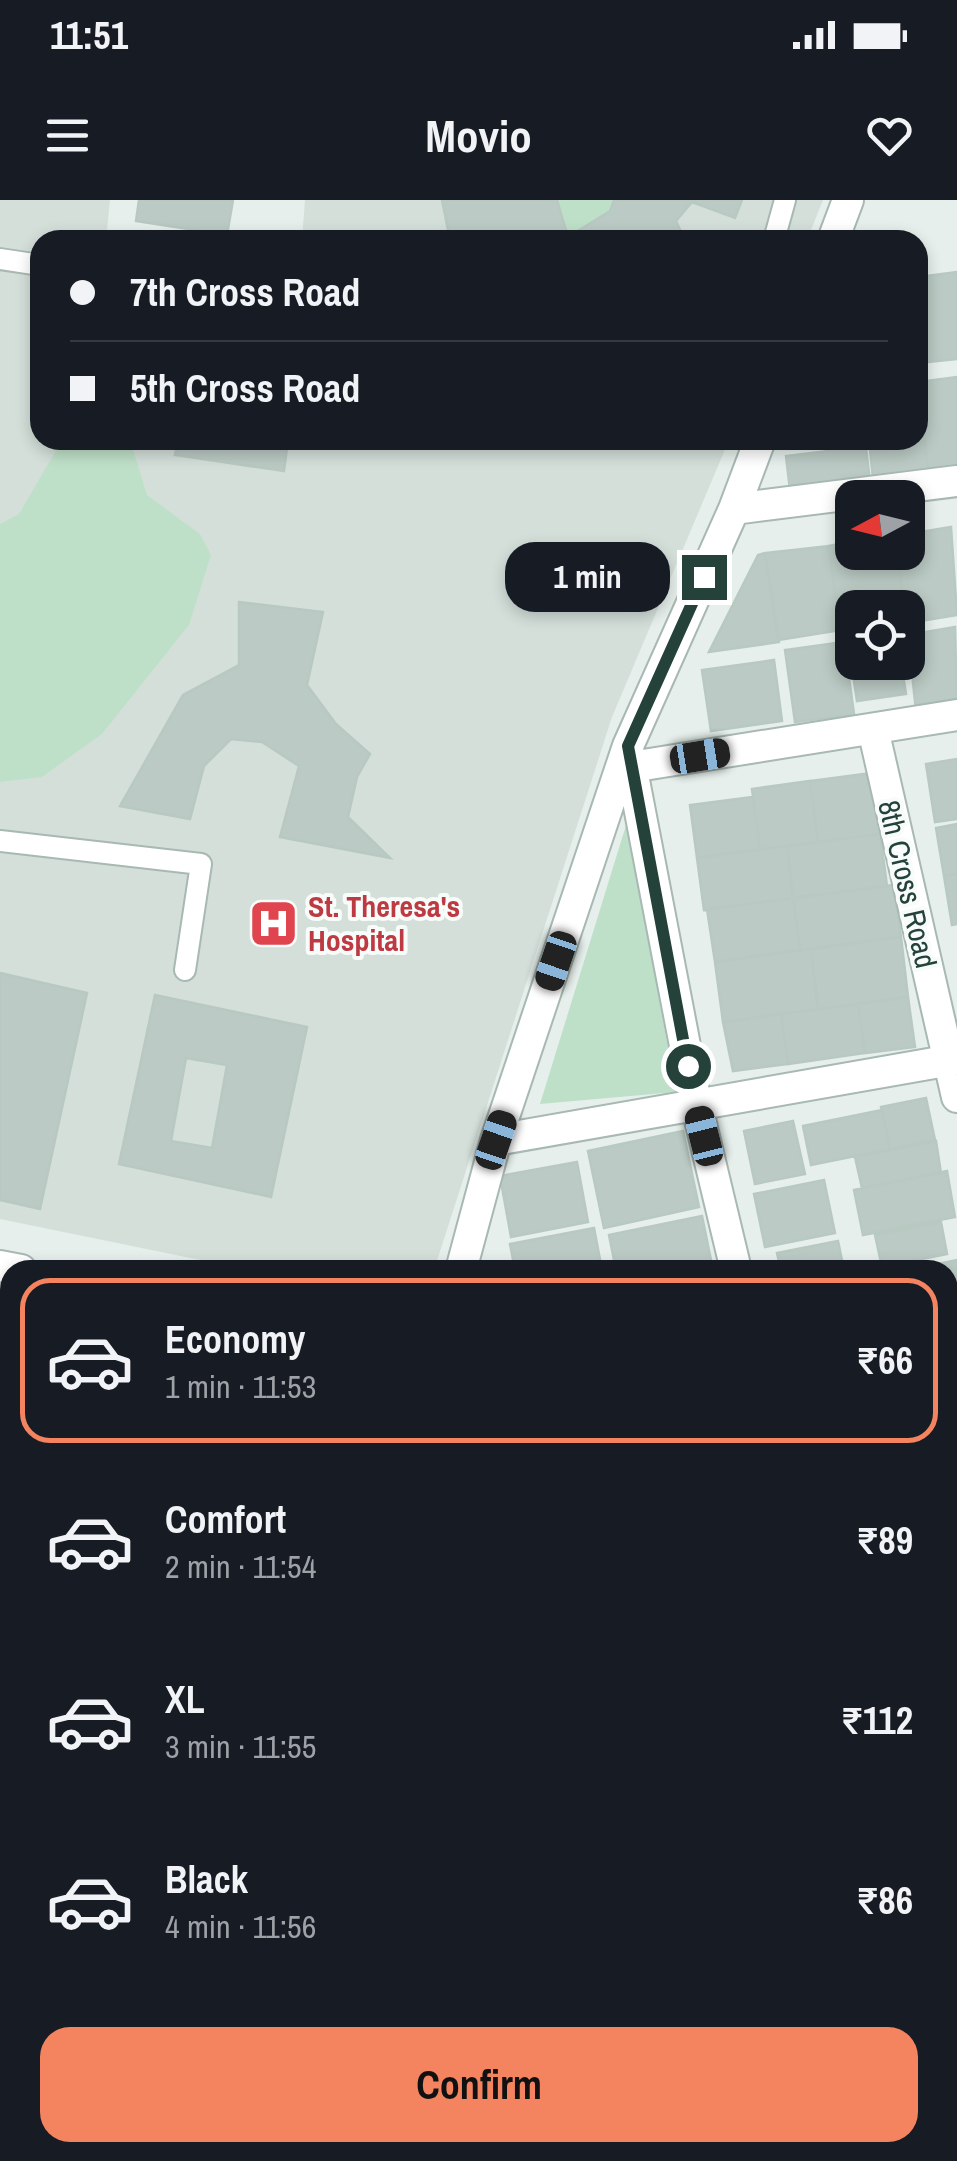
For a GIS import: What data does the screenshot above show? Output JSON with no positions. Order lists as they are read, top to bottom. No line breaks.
{"streets":{"street":["8th Cross Road"]},"places":{"hospital":["St. Theresa's Hospital"]},"north":"left","page":{"status":"11:51","header":"Movio","banner":["7th Cross Road","5th Cross Road"],"bubble":"1 min","list":[{"name":"Economy","note":"1 min · 11:53","value":"₹66"},{"name":"Comfort","note":"2 min · 11:54","value":"₹89"},{"name":"XL","note":"3 min · 11:55","value":"₹112"},{"name":"Black","note":"4 min · 11:56","value":"₹86"}],"buttons":"Confirm"}}
